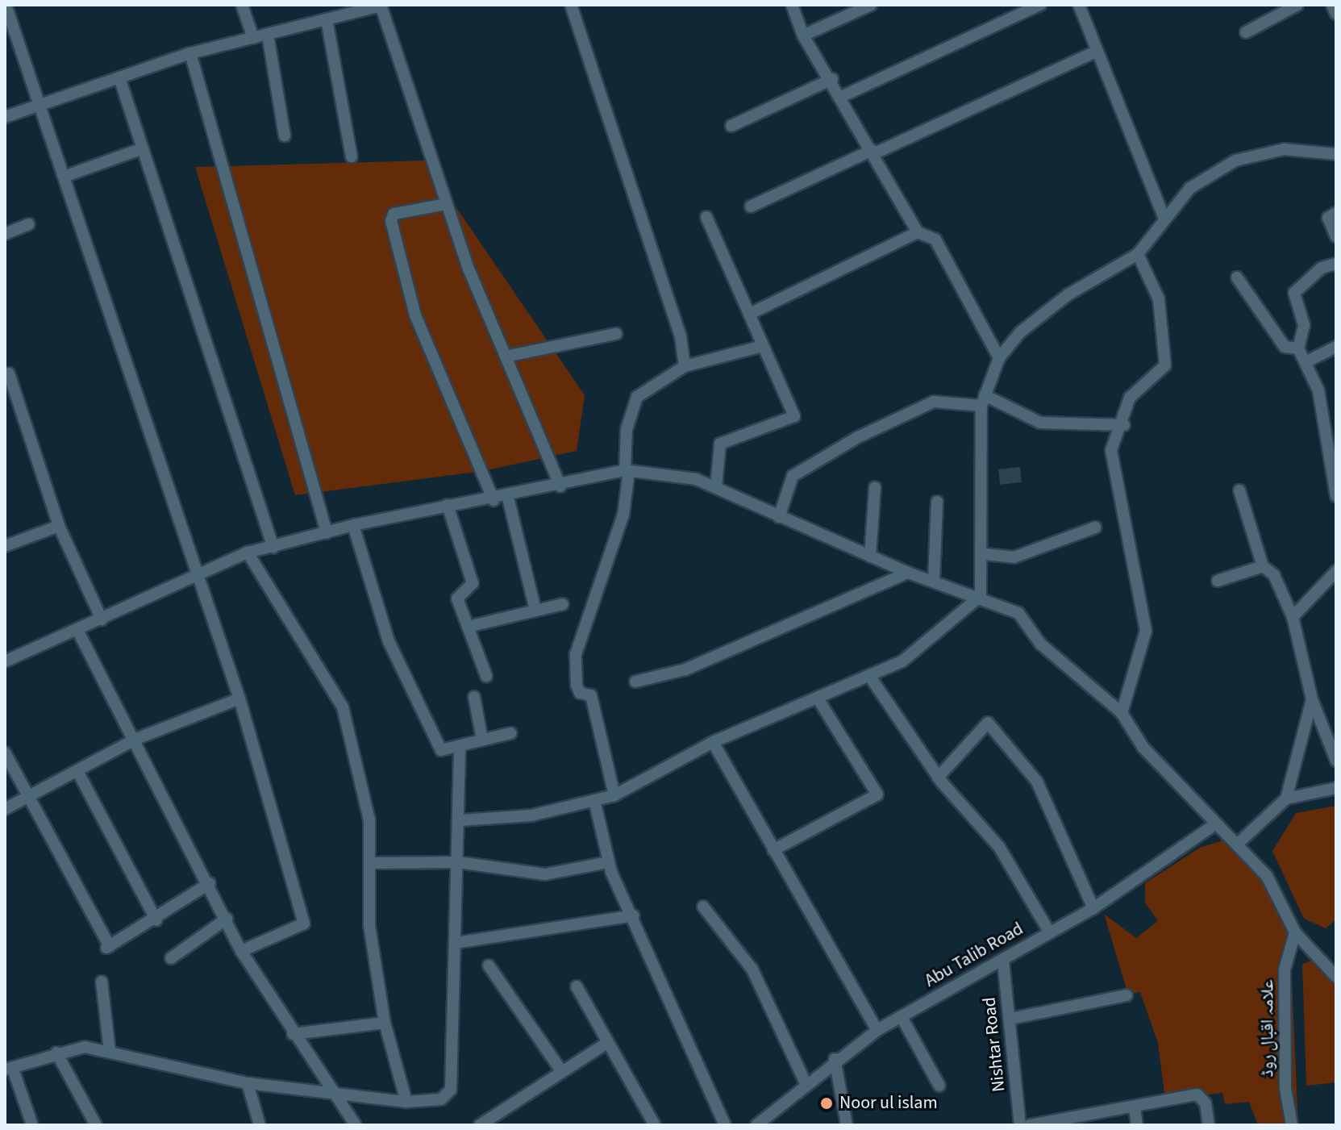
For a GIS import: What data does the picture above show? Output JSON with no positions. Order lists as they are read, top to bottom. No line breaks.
{"streets":{"street":["Abu Talib Road","علامہ اقبال روڈ","Nishtar Road"]},"crossings":[["Abu Talib Road","Nishtar Road"]],"places":["Noor ul islam"]}
